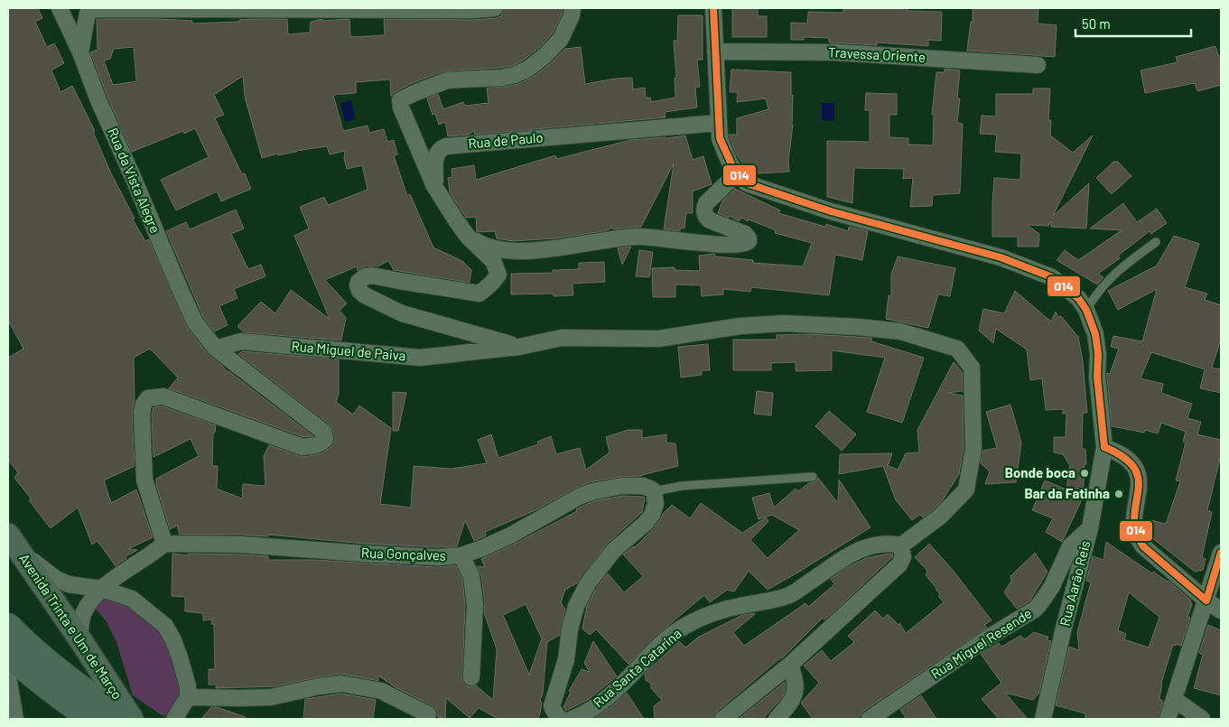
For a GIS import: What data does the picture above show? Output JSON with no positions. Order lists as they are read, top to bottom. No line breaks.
{"streets":{"main road":["Avenida Trinta e Um de Março"],"street":["Travessa Oriente","Rua de Paulo","Rua da Vista Alegre","Rua Miguel de Paiva","Rua Gonçalves","Rua Aarão Reis","Rua Miguel Resende","Rua Santa Catarina"]},"crossings":[["Rua da Vista Alegre","Rua Miguel de Paiva"],["Rua Miguel de Paiva","Rua Santa Catarina"],["Rua Aarão Reis","Rua Miguel Resende"]],"places":["Bonde boca","Bar da Fatinha"],"lines":["transit line 014"],"scale_bar":"50 m"}
